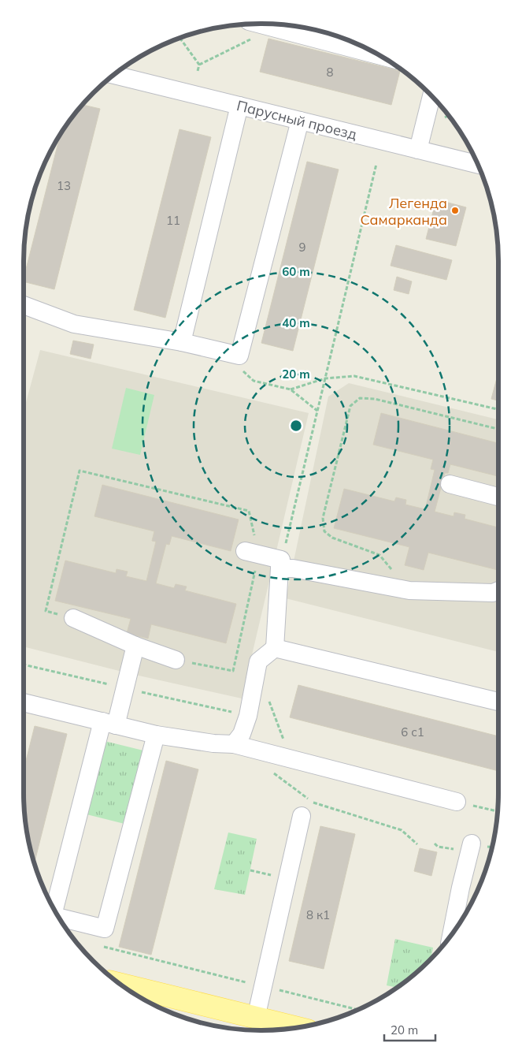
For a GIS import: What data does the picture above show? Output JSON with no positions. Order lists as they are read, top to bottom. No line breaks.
{"streets":{"street":["Парусный проезд"]},"places":["Легенда Самарканда"],"house_numbers":["8","13","11","9","6 с1","8 к1"],"scale_bar":"20 m","rings":["60 m","40 m","20 m"]}
